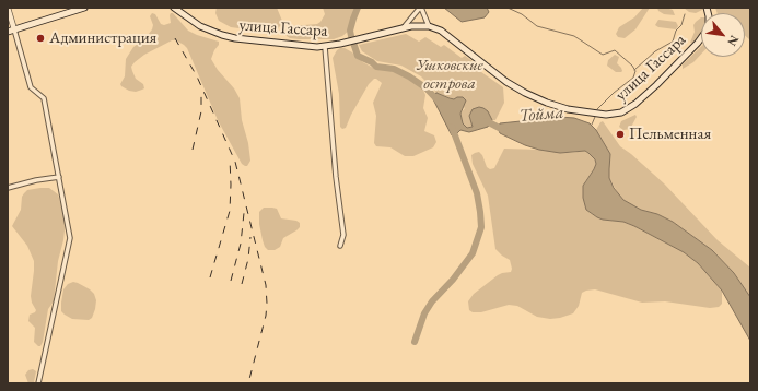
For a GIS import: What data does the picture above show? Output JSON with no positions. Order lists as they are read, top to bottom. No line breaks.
{"streets":{"main road":["улица Гассара"]},"water":["Тойма"],"parks":["Ушковские острова"],"places":["Администрация","Пельменная"],"north":"bottom right"}
